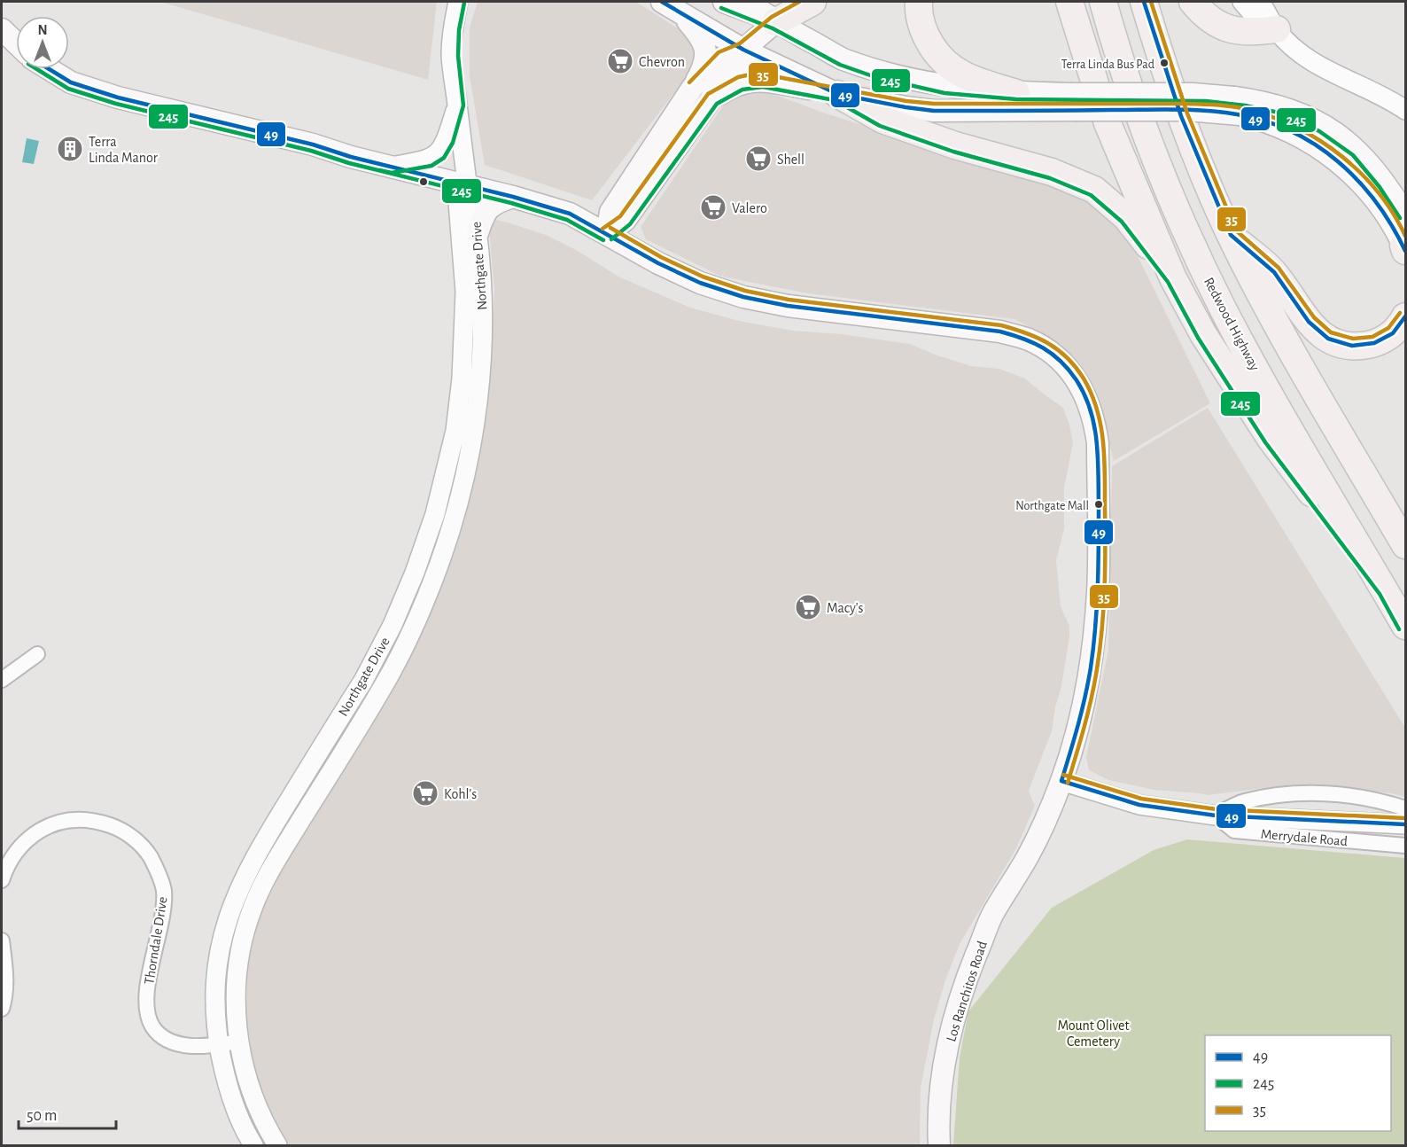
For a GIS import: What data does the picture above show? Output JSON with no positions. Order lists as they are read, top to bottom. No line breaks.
{"streets":{"highway":["Redwood Highway"],"main road":["Los Ranchitos Road"],"street":["Northgate Drive","Merrydale Road","Thorndale Drive"]},"crossings":[["Northgate Drive","Thorndale Drive"],["Northgate Drive","Los Ranchitos Road"],["Merrydale Road","Los Ranchitos Road"]],"parks":["Mount Olivet Cemetery"],"places":{"supermarket":["Chevron","Shell","Valero","Macy's","Kohl's"],"other":["Terra Linda Bus Pad","Northgate Mall"],"building":["Terra Linda Manor"]},"lines":["transit line 49","transit line 35","transit line 245"],"legend":["49","245","35"],"scale_bar":"50 m","north":"top"}
